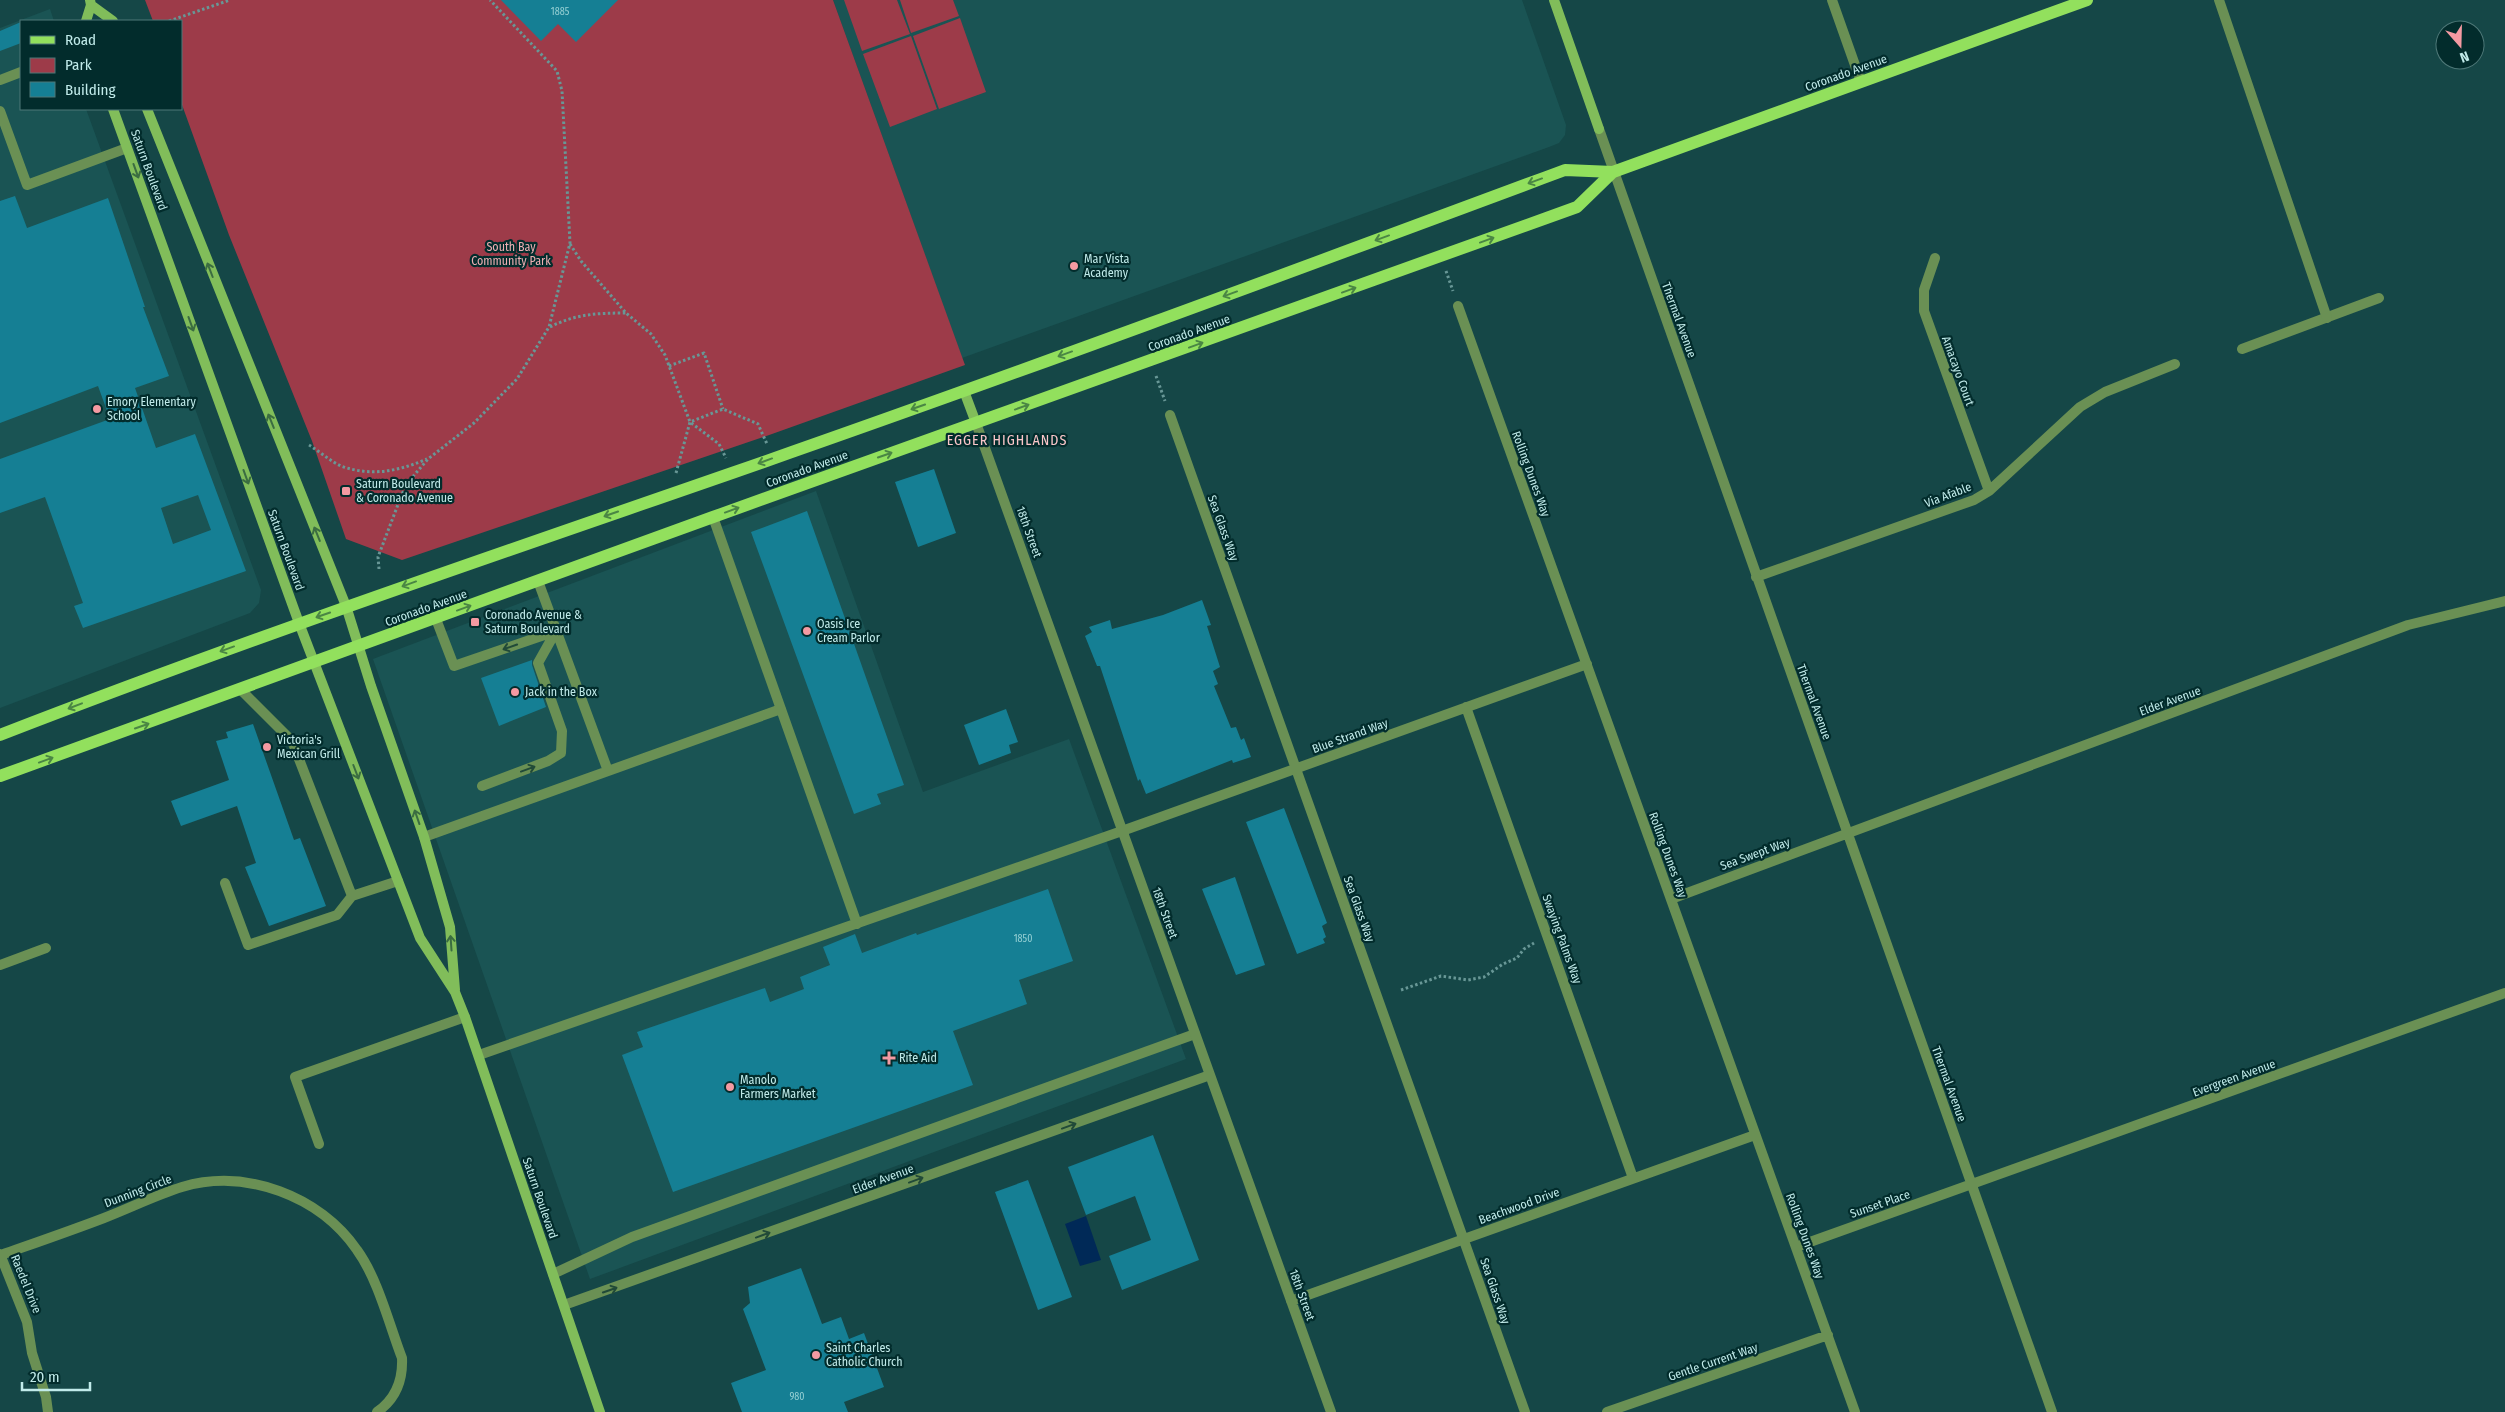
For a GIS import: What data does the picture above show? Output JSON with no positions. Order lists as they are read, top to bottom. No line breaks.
{"streets":{"main road":["Coronado Avenue","Saturn Boulevard","Thermal Avenue"],"street":["Amacayo Court","Rolling Dunes Way","Via Afable","Sea Glass Way","18th Street","Elder Avenue","Blue Strand Way","Sea Swept Way","Swaying Palms Way","Evergreen Avenue","Dunning Circle","Sunset Place","Beachwood Drive","Raedel Drive","Gentle Current Way"]},"crossings":[["Coronado Avenue","Saturn Boulevard"],["Coronado Avenue","Thermal Avenue"],["Coronado Avenue","18th Street"],["Saturn Boulevard","Elder Avenue"],["Saturn Boulevard","Blue Strand Way"],["Thermal Avenue","Via Afable"],["Thermal Avenue","Elder Avenue"],["Thermal Avenue","Sea Swept Way"],["Thermal Avenue","Evergreen Avenue"],["Thermal Avenue","Sunset Place"],["Amacayo Court","Via Afable"],["Rolling Dunes Way","Blue Strand Way"],["Rolling Dunes Way","Sea Swept Way"],["Rolling Dunes Way","Sunset Place"],["Rolling Dunes Way","Beachwood Drive"],["Rolling Dunes Way","Gentle Current Way"],["Sea Glass Way","Blue Strand Way"],["Sea Glass Way","Beachwood Drive"],["18th Street","Elder Avenue"],["18th Street","Blue Strand Way"],["18th Street","Beachwood Drive"],["Elder Avenue","Sea Swept Way"],["Blue Strand Way","Swaying Palms Way"],["Swaying Palms Way","Beachwood Drive"],["Evergreen Avenue","Sunset Place"],["Dunning Circle","Raedel Drive"]],"districts":["EGGER HIGHLANDS"],"parks":["South Bay Community Park"],"places":{"other":["Mar Vista Academy","Emory Elementary School","Oasis Ice Cream Parlor","Jack in the Box","Victoria's Mexican Grill","Manolo Farmers Market","Saint Charles Catholic Church"],"transit":["Saturn Boulevard & Coronado Avenue","Coronado Avenue & Saturn Boulevard"],"health":["Rite Aid"]},"house_numbers":["1885","1850","980"],"legend":["Road","Park","Building"],"scale_bar":"20 m","north":"bottom"}
